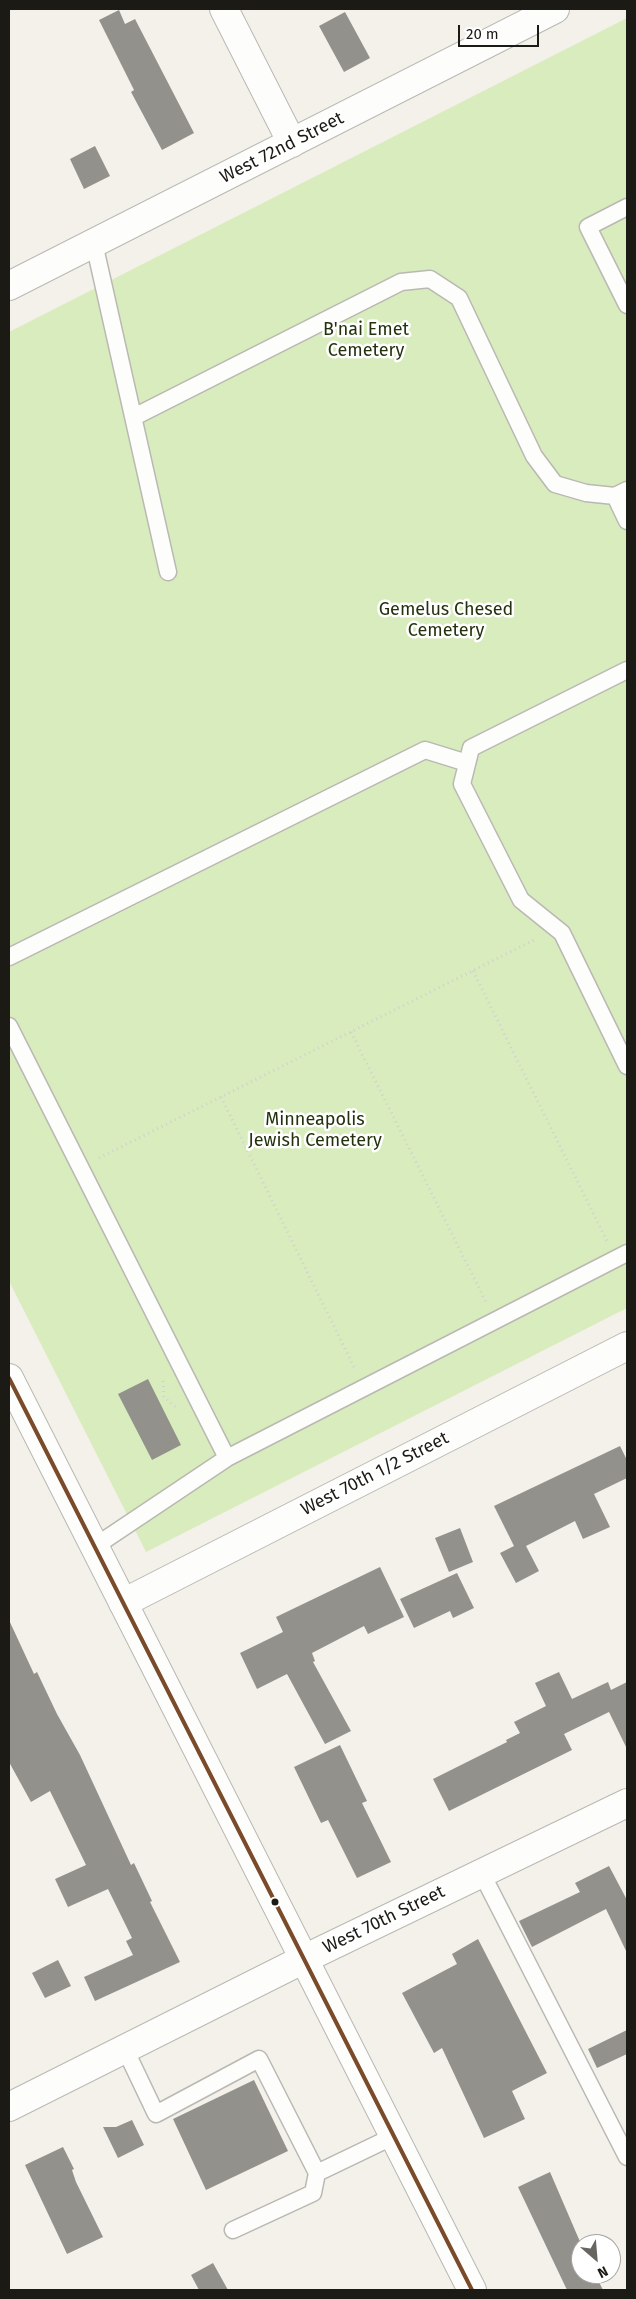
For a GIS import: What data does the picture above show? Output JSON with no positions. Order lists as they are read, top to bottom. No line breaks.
{"streets":{"street":["West 72nd Street","West 70th 1/2 Street","West 70th Street"]},"parks":["B'nai Emet Cemetery","Gemelus Chesed Cemetery","Minneapolis Jewish Cemetery"],"scale_bar":"20 m","north":"bottom right"}
